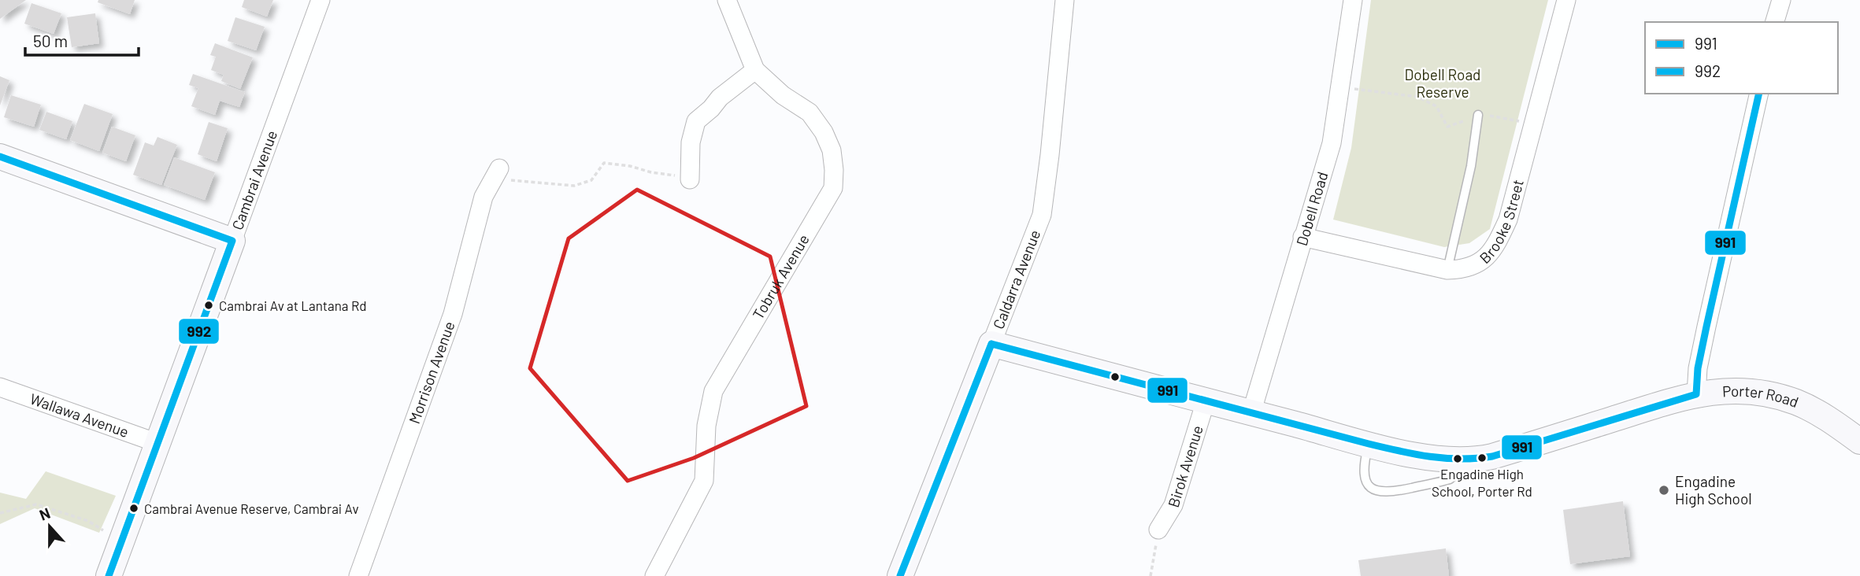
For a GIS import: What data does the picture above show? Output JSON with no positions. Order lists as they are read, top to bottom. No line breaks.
{"streets":{"street":["Cambrai Avenue","Dobell Road","Brooke Street","Tobruk Avenue","Caldarra Avenue","Morrison Avenue","Porter Road","Wallawa Avenue","Birok Avenue"]},"crossings":[["Cambrai Avenue","Wallawa Avenue"],["Dobell Road","Brooke Street"],["Dobell Road","Porter Road"],["Caldarra Avenue","Porter Road"],["Porter Road","Birok Avenue"]],"parks":["Dobell Road Reserve"],"places":["Cambrai Av at Lantana Rd","Engadine High School, Porter Rd","Engadine High School","Cambrai Avenue Reserve, Cambrai Av"],"lines":["transit line 991","transit line 992"],"legend":["991","992"],"scale_bar":"50 m","north":"top"}
